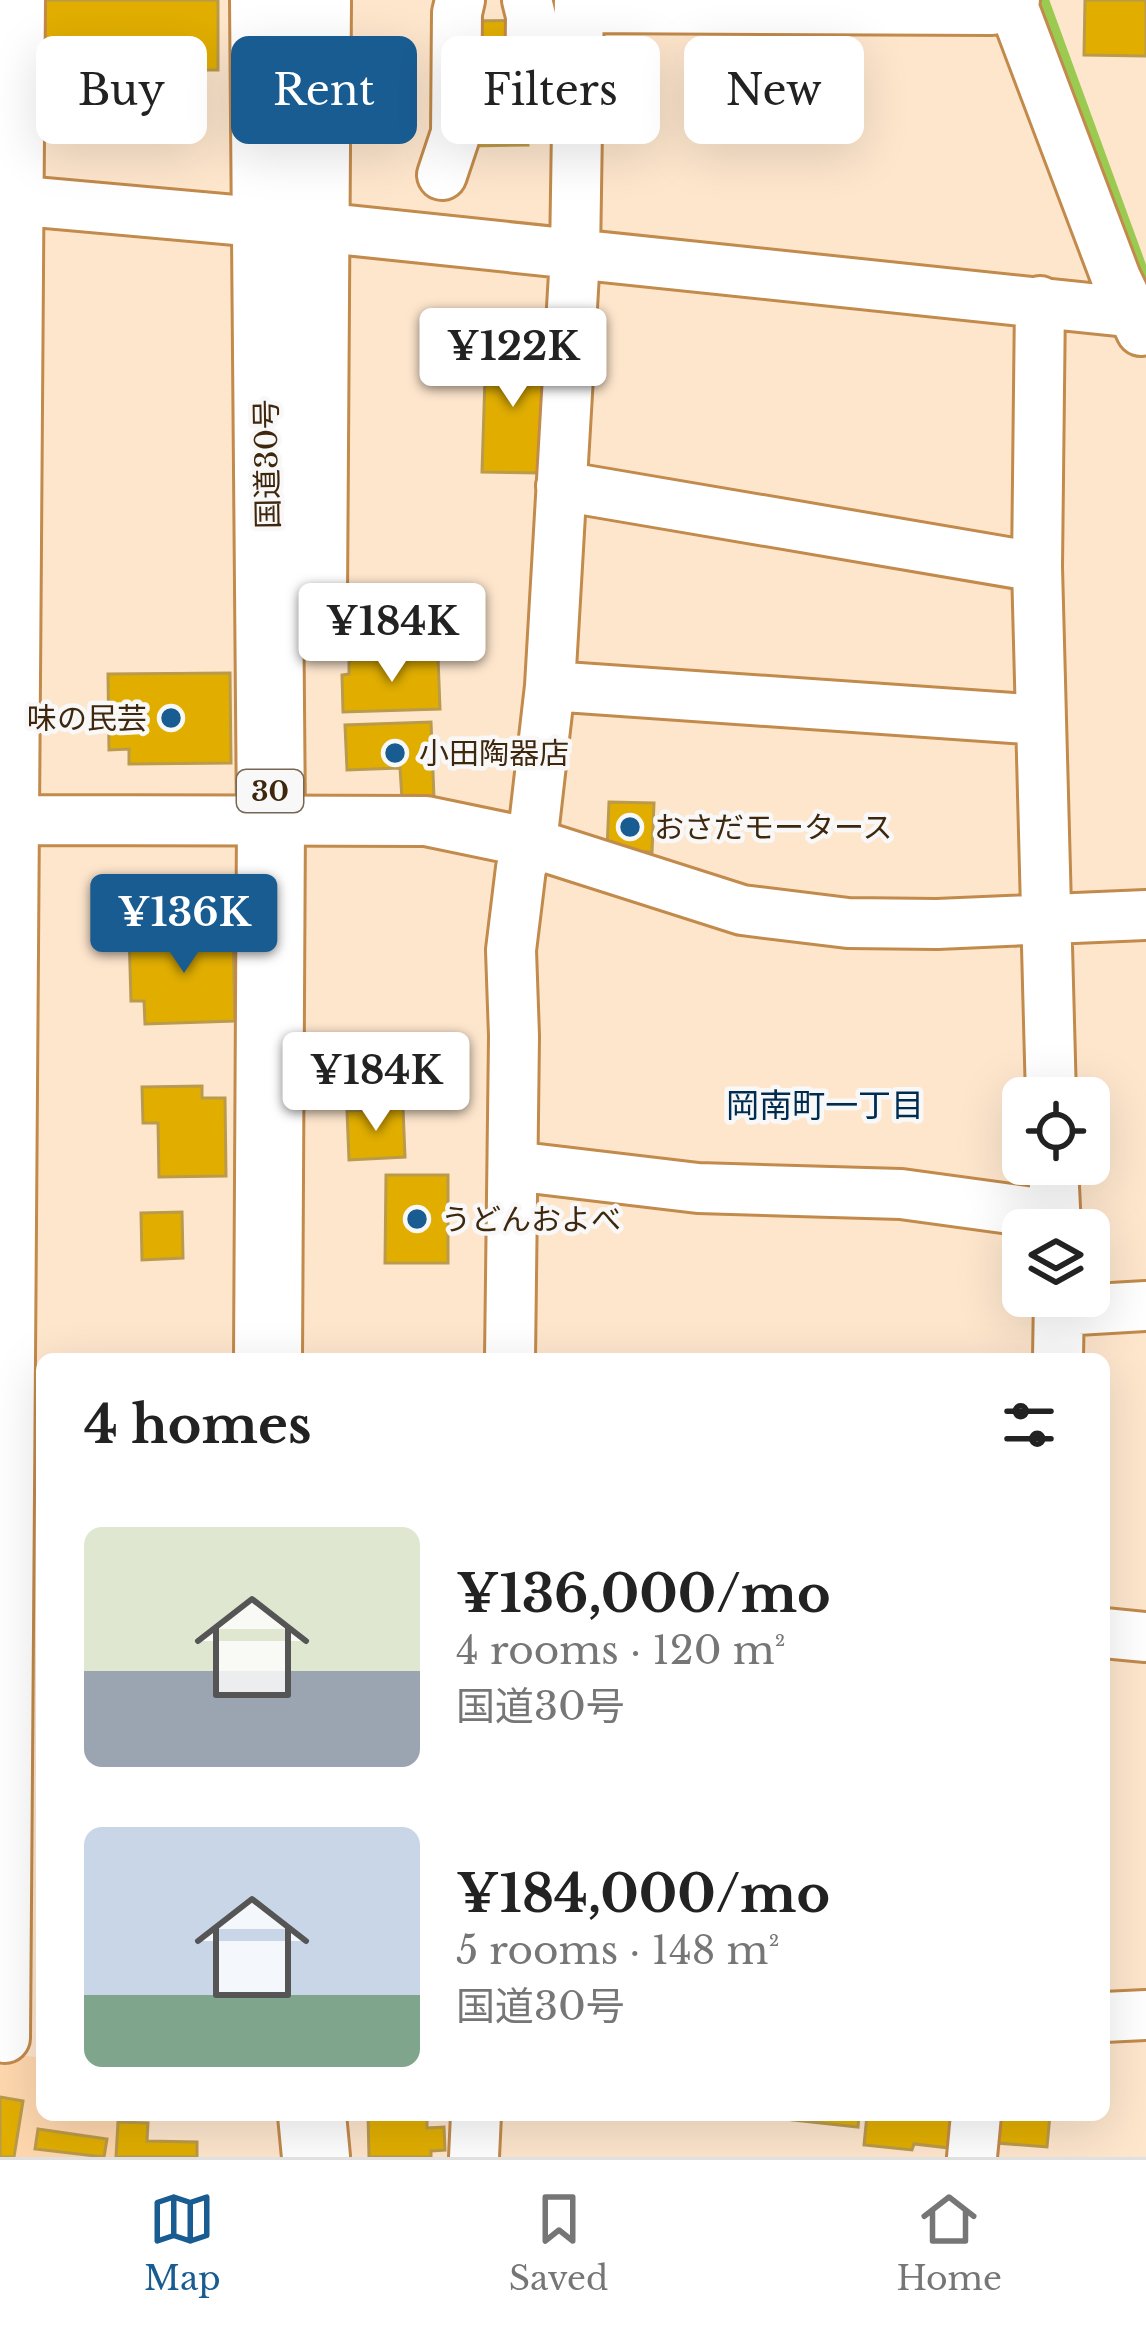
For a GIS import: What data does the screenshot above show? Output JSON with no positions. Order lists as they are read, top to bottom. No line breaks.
{"streets":{"highway":["国道30号","30"]},"districts":["岡南町一丁目"],"places":["味の民芸","小田陶器店","おさだモータース","うどんおよべ"],"page":{"chip":["Buy","Rent","Filters","New"],"price":["¥122K","¥184K","¥136K","¥184K"],"heading":"4 homes","list":[{"name":"¥136,000/mo","note":"4 rooms · 120 m² · 国道30号"},{"name":"¥184,000/mo","note":"5 rooms · 148 m² · 国道30号"}],"tabs":["Map","Saved","Home"]}}
